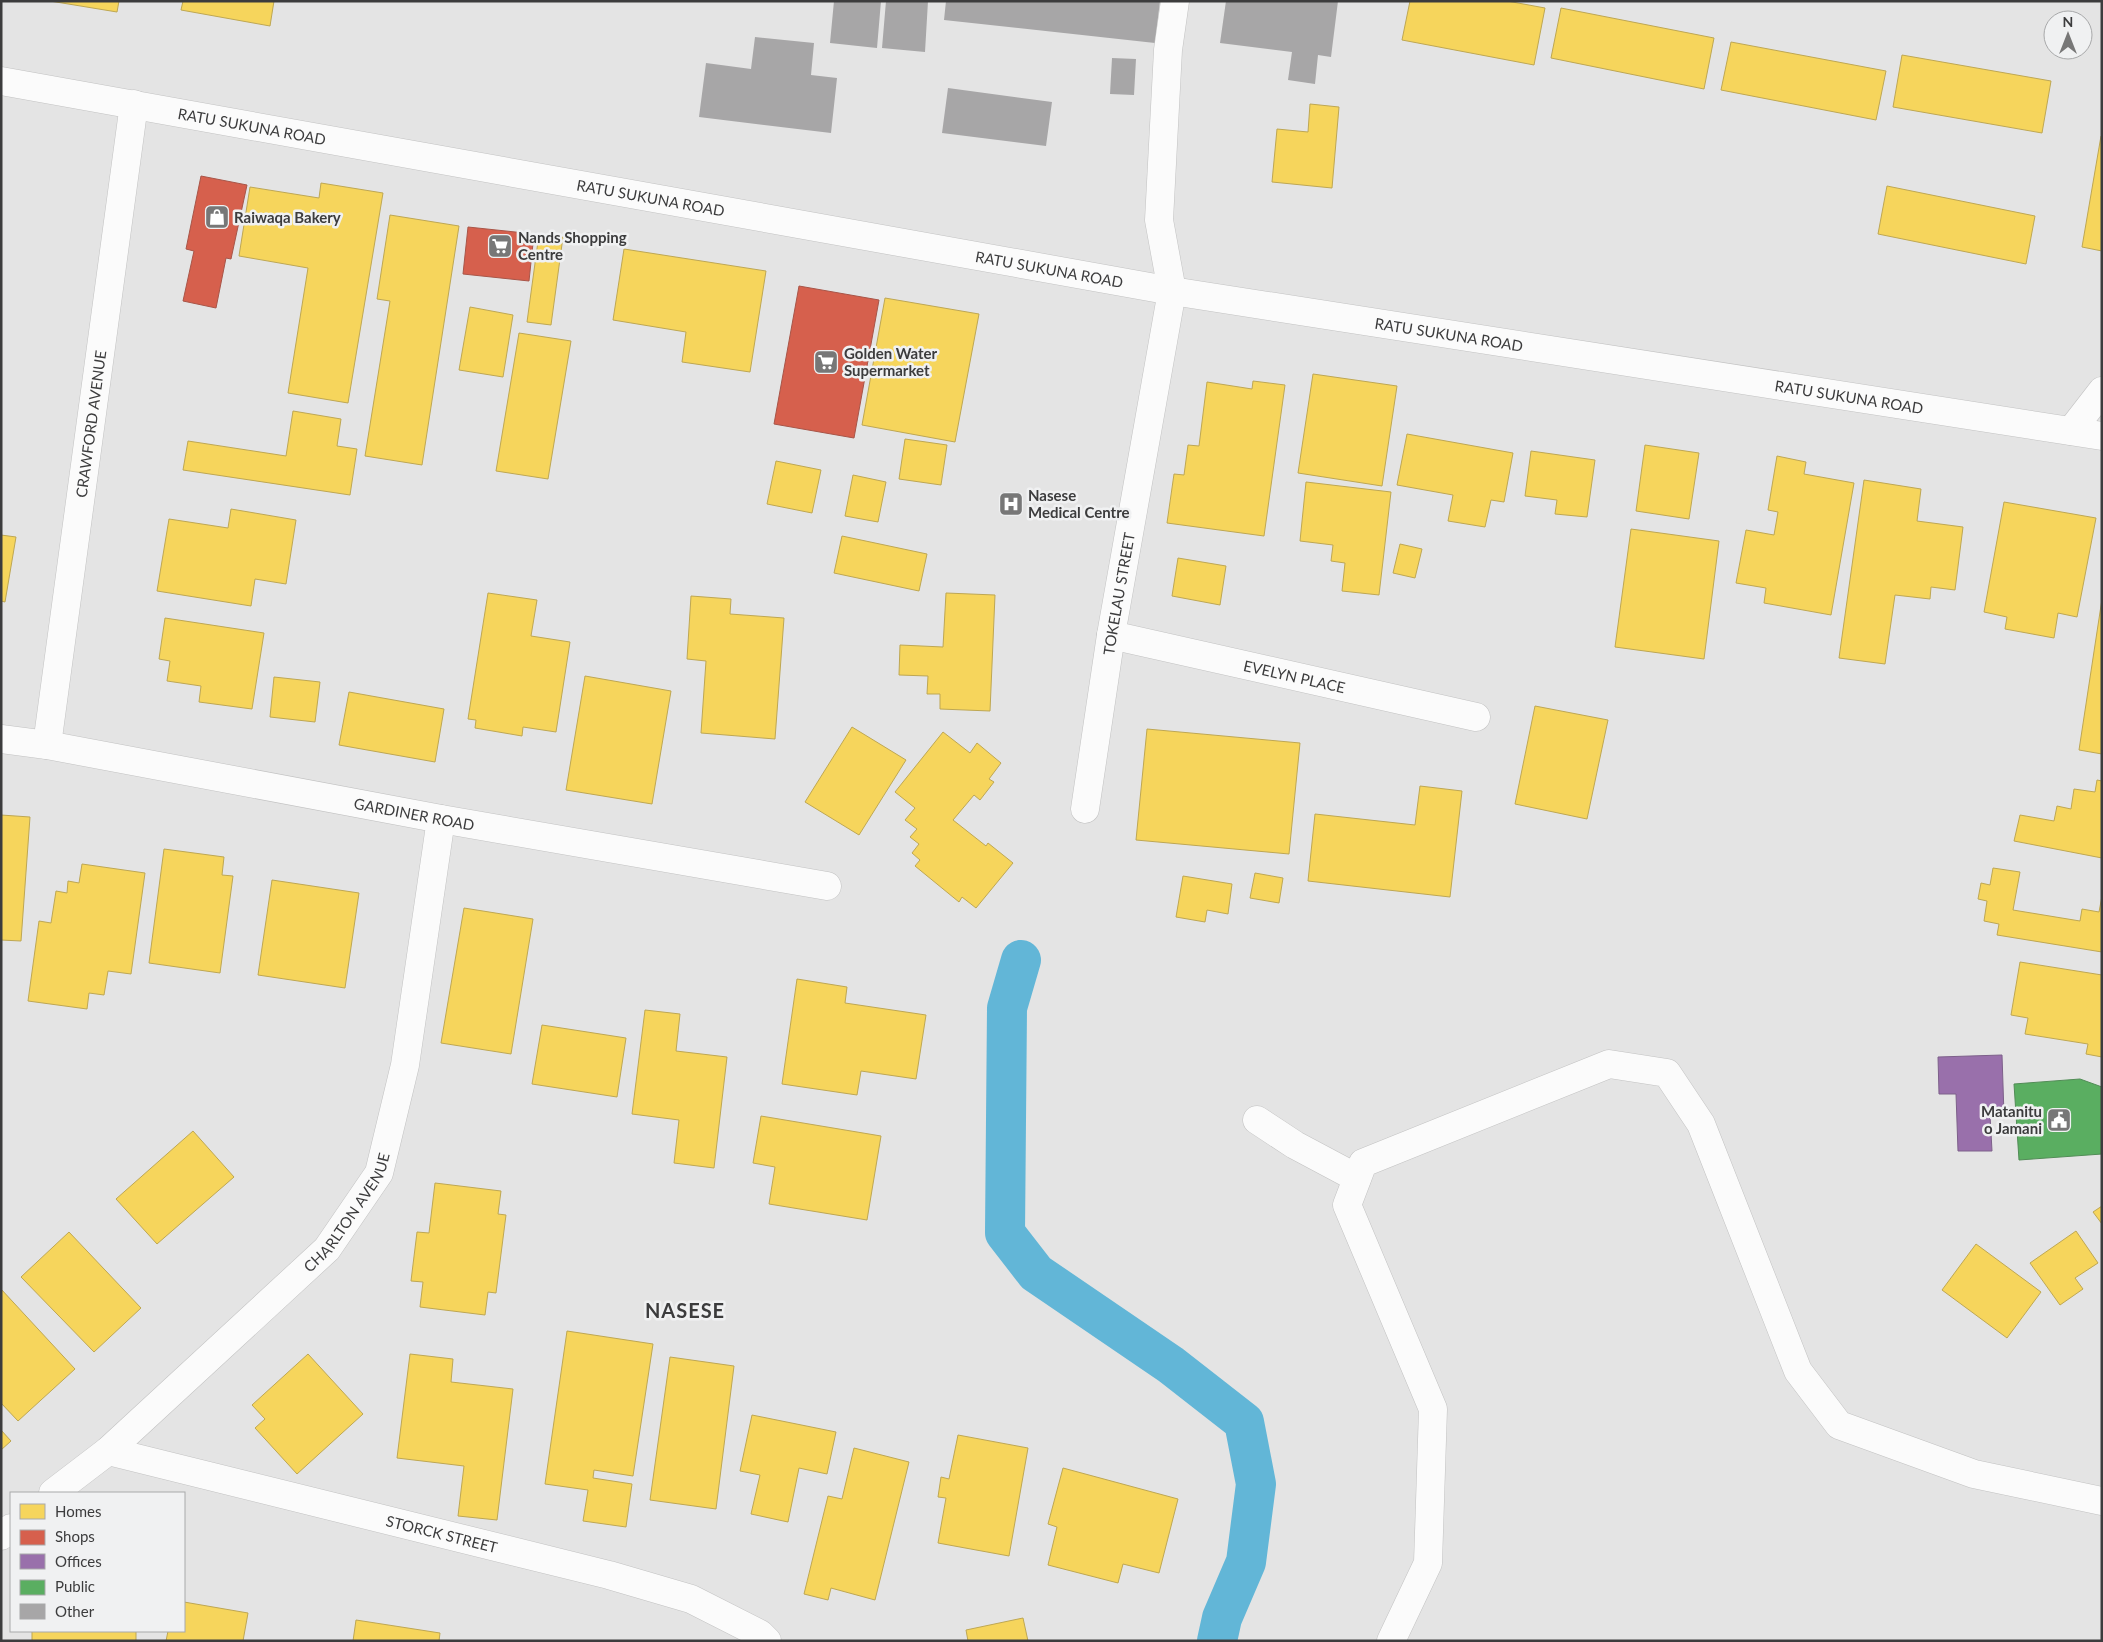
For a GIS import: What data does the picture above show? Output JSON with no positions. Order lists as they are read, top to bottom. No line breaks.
{"streets":{"street":["RATU SUKUNA ROAD","CRAWFORD AVENUE","TOKELAU STREET","EVELYN PLACE","GARDINER ROAD","CHARLTON AVENUE","STORCK STREET"]},"crossings":[["RATU SUKUNA ROAD","CRAWFORD AVENUE"],["RATU SUKUNA ROAD","TOKELAU STREET"],["CRAWFORD AVENUE","GARDINER ROAD"],["TOKELAU STREET","EVELYN PLACE"],["GARDINER ROAD","CHARLTON AVENUE"],["CHARLTON AVENUE","STORCK STREET"]],"districts":["NASESE"],"places":{"shop":["Raiwaqa Bakery"],"supermarket":["Nands Shopping Centre","Golden Water Supermarket"],"hospital":["Nasese Medical Centre"],"public building":["Matanitu o Jamani"]},"legend":["Homes","Shops","Offices","Public","Other"],"north":"top"}
